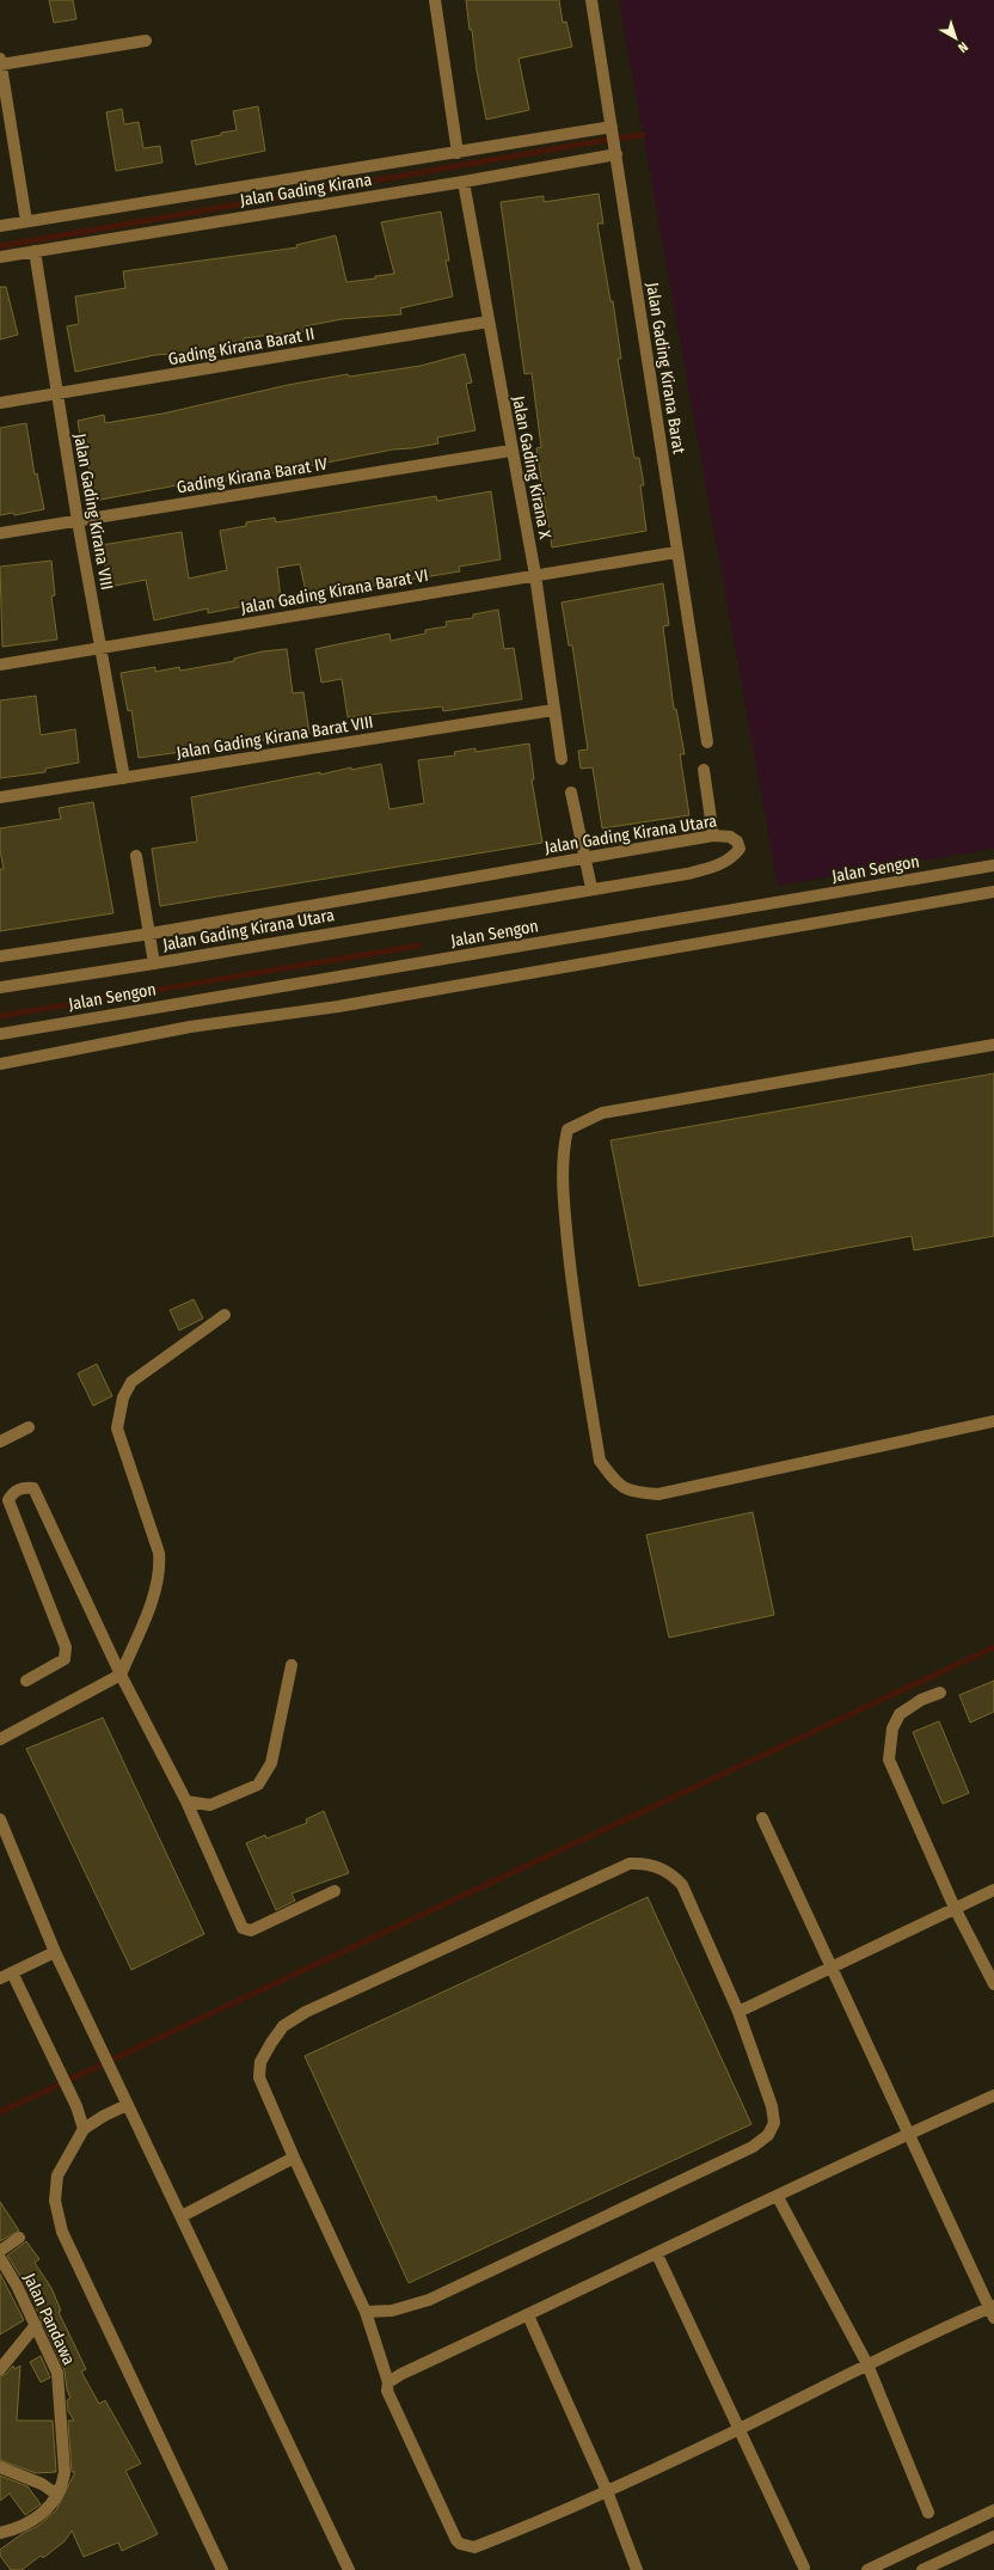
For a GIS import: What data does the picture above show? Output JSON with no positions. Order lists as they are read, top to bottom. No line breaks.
{"streets":{"street":["Jalan Gading Kirana","Gading Kirana Barat II","Jalan Gading Kirana Barat","Jalan Gading Kirana X","Gading Kirana Barat IV","Jalan Gading Kirana VIII","Jalan Gading Kirana Barat VI","Jalan Gading Kirana Barat VIII","Jalan Gading Kirana Utara","Jalan Sengon","Jalan Pandawa"]},"crossings":[["Jalan Gading Kirana","Jalan Gading Kirana Barat"],["Jalan Gading Kirana","Jalan Gading Kirana X"],["Jalan Gading Kirana","Jalan Gading Kirana VIII"],["Gading Kirana Barat II","Jalan Gading Kirana X"],["Gading Kirana Barat II","Jalan Gading Kirana VIII"],["Jalan Gading Kirana Barat","Jalan Gading Kirana Barat VI"],["Jalan Gading Kirana X","Gading Kirana Barat IV"],["Jalan Gading Kirana X","Jalan Gading Kirana Barat VI"],["Jalan Gading Kirana X","Jalan Gading Kirana Barat VIII"],["Gading Kirana Barat IV","Jalan Gading Kirana VIII"],["Jalan Gading Kirana VIII","Jalan Gading Kirana Barat VI"],["Jalan Gading Kirana VIII","Jalan Gading Kirana Barat VIII"]],"north":"bottom right"}
